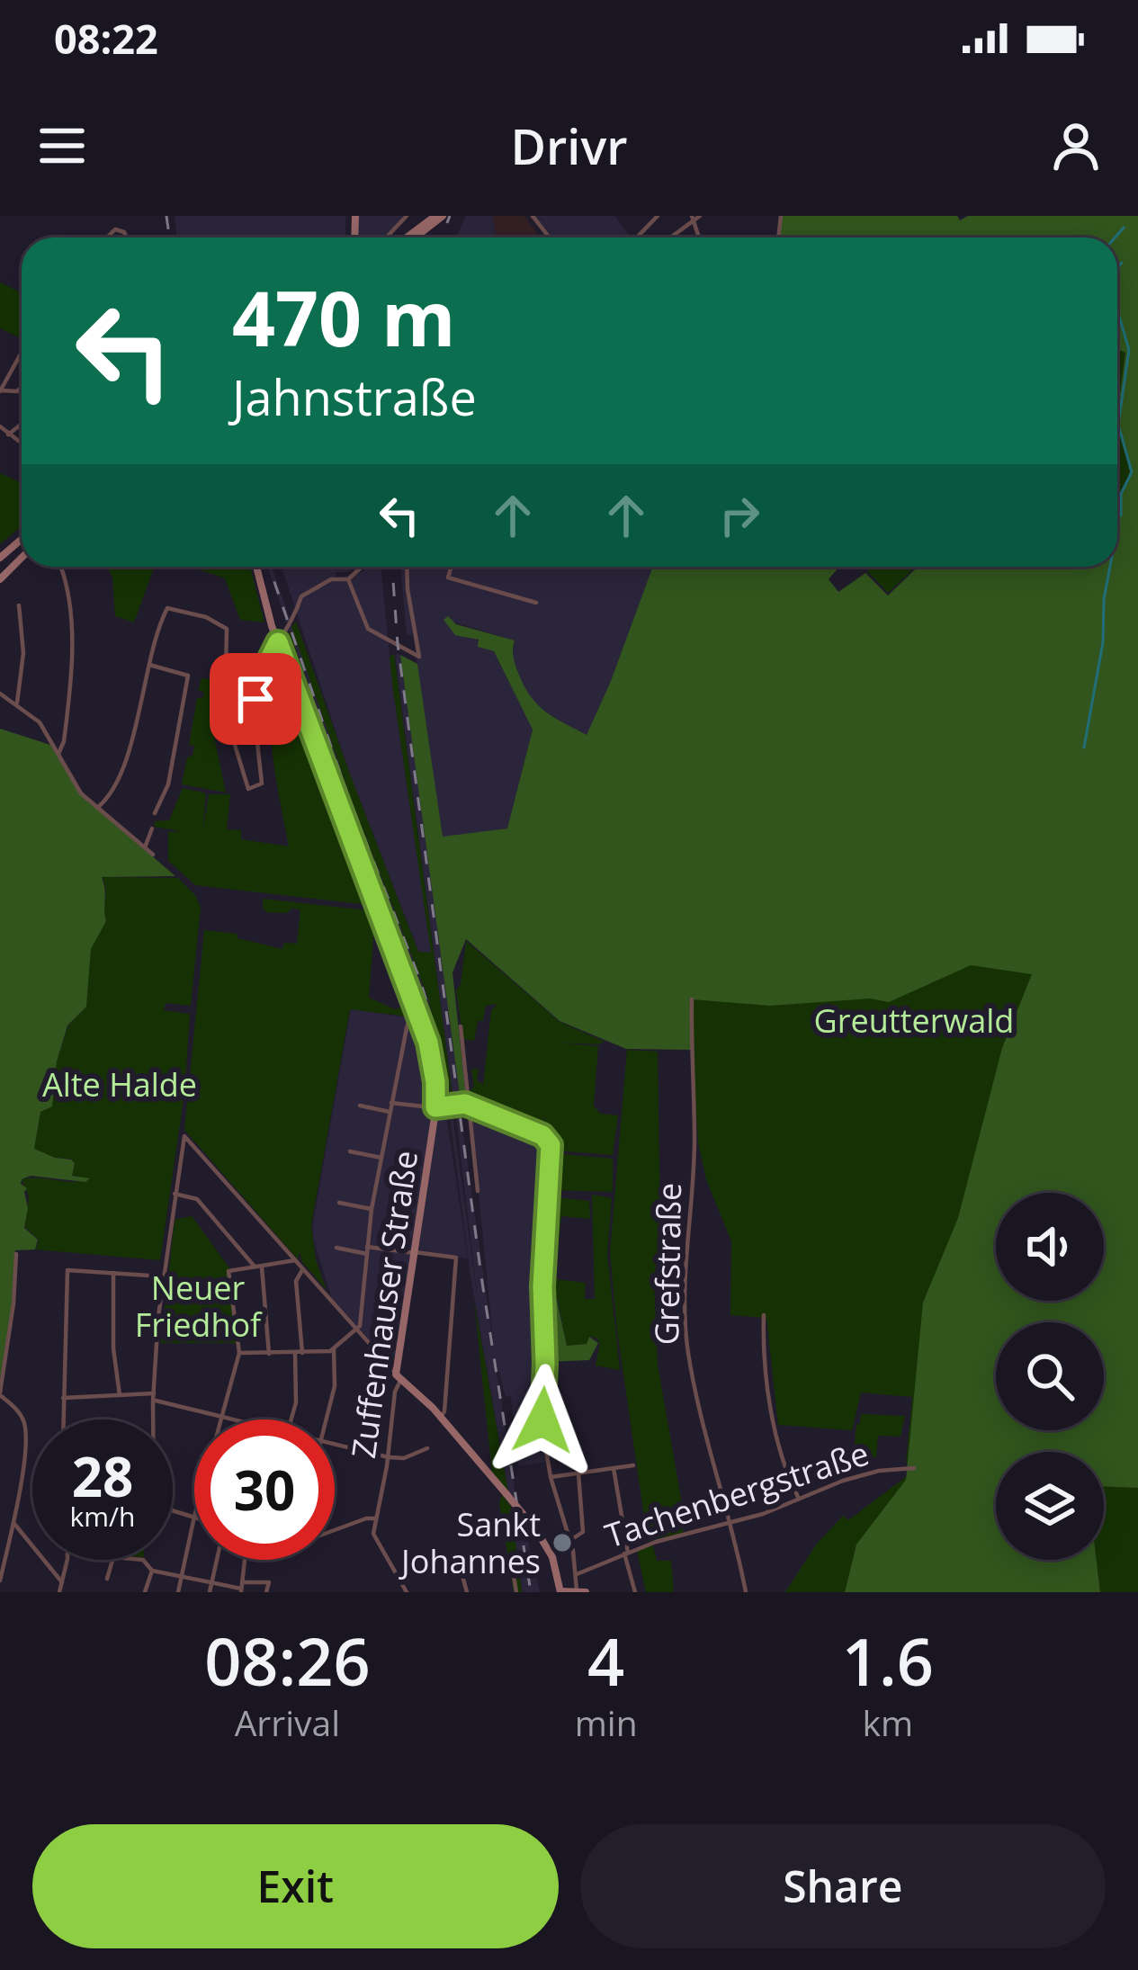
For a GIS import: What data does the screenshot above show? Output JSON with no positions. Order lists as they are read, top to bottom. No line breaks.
{"streets":{"main road":["Zuffenhauser Straße"],"street":["Grefstraße","Tachenbergstraße"]},"crossings":[["Grefstraße","Tachenbergstraße"]],"parks":["Greutterwald","Alte Halde","Neuer Friedhof"],"places":["Sankt Johannes"],"page":{"status":"08:22","header":"Drivr","turn":["470 m","Jahnstraße"],"speed":"28 km/h","limit":"30","eta":["08:26","Arrival","4","min","1.6","km"],"buttons":["Exit","Share"]}}
